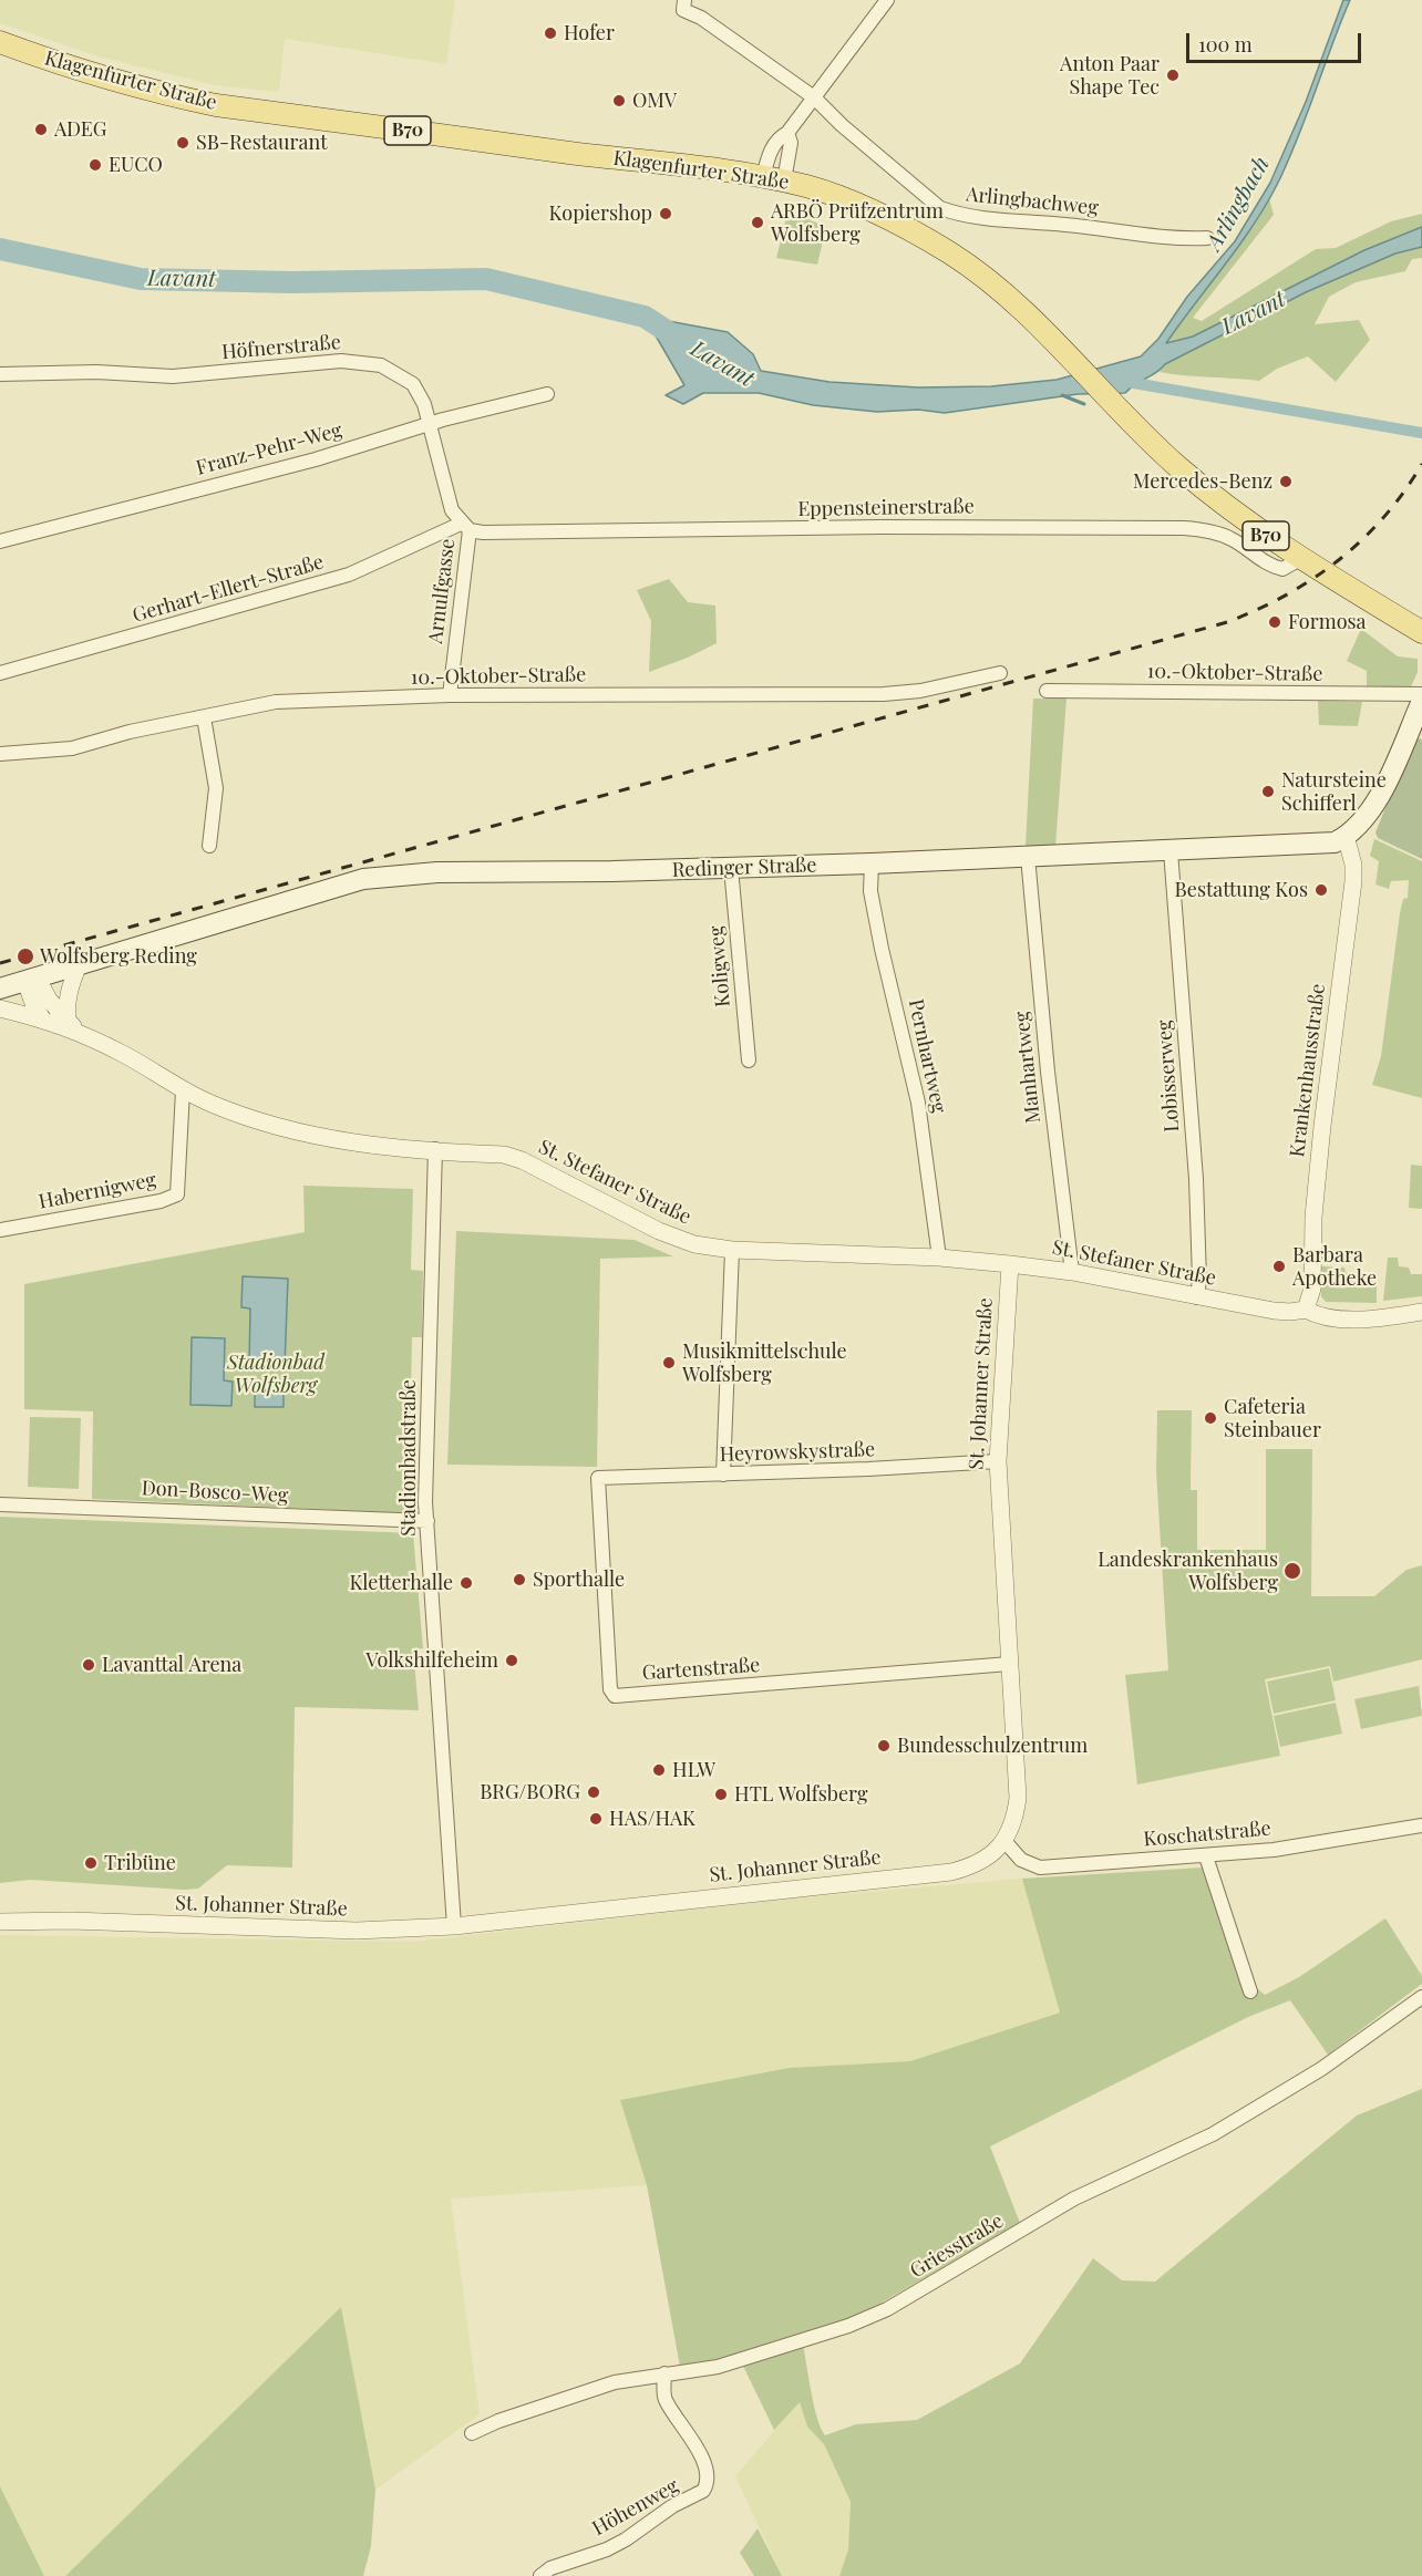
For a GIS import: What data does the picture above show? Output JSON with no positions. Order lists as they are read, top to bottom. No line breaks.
{"streets":{"main road":["Klagenfurter Straße","B70","Redinger Straße"],"street":["Arlingbachweg","Höfnerstraße","Franz-Pehr-Weg","Eppensteinerstraße","Gerhart-Ellert-Straße","Arnulfgasse","10.-Oktober-Straße","Koligweg","Pernhartweg","Manhartweg","Krankenhausstraße","Lobisserweg","St. Stefaner Straße","Habernigweg","St. Johanner Straße","Heyrowskystraße","Stadionbadstraße","Don-Bosco-Weg","Gartenstraße","Koschatstraße","Griesstraße","Höhenweg"]},"crossings":[["Klagenfurter Straße","Eppensteinerstraße"],["Höfnerstraße","Franz-Pehr-Weg"],["Höfnerstraße","Eppensteinerstraße"],["Höfnerstraße","Gerhart-Ellert-Straße"],["Höfnerstraße","Arnulfgasse"],["Eppensteinerstraße","Gerhart-Ellert-Straße"],["Eppensteinerstraße","Arnulfgasse"],["Gerhart-Ellert-Straße","Arnulfgasse"],["Arnulfgasse","10.-Oktober-Straße"],["Redinger Straße","Koligweg"],["Redinger Straße","Pernhartweg"],["Redinger Straße","Manhartweg"],["Redinger Straße","Krankenhausstraße"],["Redinger Straße","Lobisserweg"],["Redinger Straße","St. Stefaner Straße"],["Pernhartweg","St. Stefaner Straße"],["Manhartweg","St. Stefaner Straße"],["Krankenhausstraße","St. Stefaner Straße"],["Lobisserweg","St. Stefaner Straße"],["St. Stefaner Straße","Habernigweg"],["St. Stefaner Straße","St. Johanner Straße"],["St. Stefaner Straße","Stadionbadstraße"],["St. Johanner Straße","Heyrowskystraße"],["St. Johanner Straße","Stadionbadstraße"],["St. Johanner Straße","Gartenstraße"],["St. Johanner Straße","Koschatstraße"],["Heyrowskystraße","Gartenstraße"],["Stadionbadstraße","Don-Bosco-Weg"],["Griesstraße","Höhenweg"]],"water":["Arlingbach","Lavant"],"parks":["Stadionbad Wolfsberg"],"places":["Hofer","Anton Paar Shape Tec","OMV","ADEG","SB-Restaurant","EUCO","Kopiershop","ARBÖ Prüfzentrum Wolfsberg","Mercedes-Benz","Formosa","Natursteine Schifferl","Bestattung Kos","Wolfsberg Reding","Barbara Apotheke","Musikmittelschule Wolfsberg","Cafeteria Steinbauer","Landeskrankenhaus Wolfsberg","Sporthalle","Kletterhalle","Volkshilfeheim","Lavanttal Arena","Bundesschulzentrum","HLW","BRG/BORG","HTL Wolfsberg","HAS/HAK","Tribüne"],"scale_bar":"100 m"}
